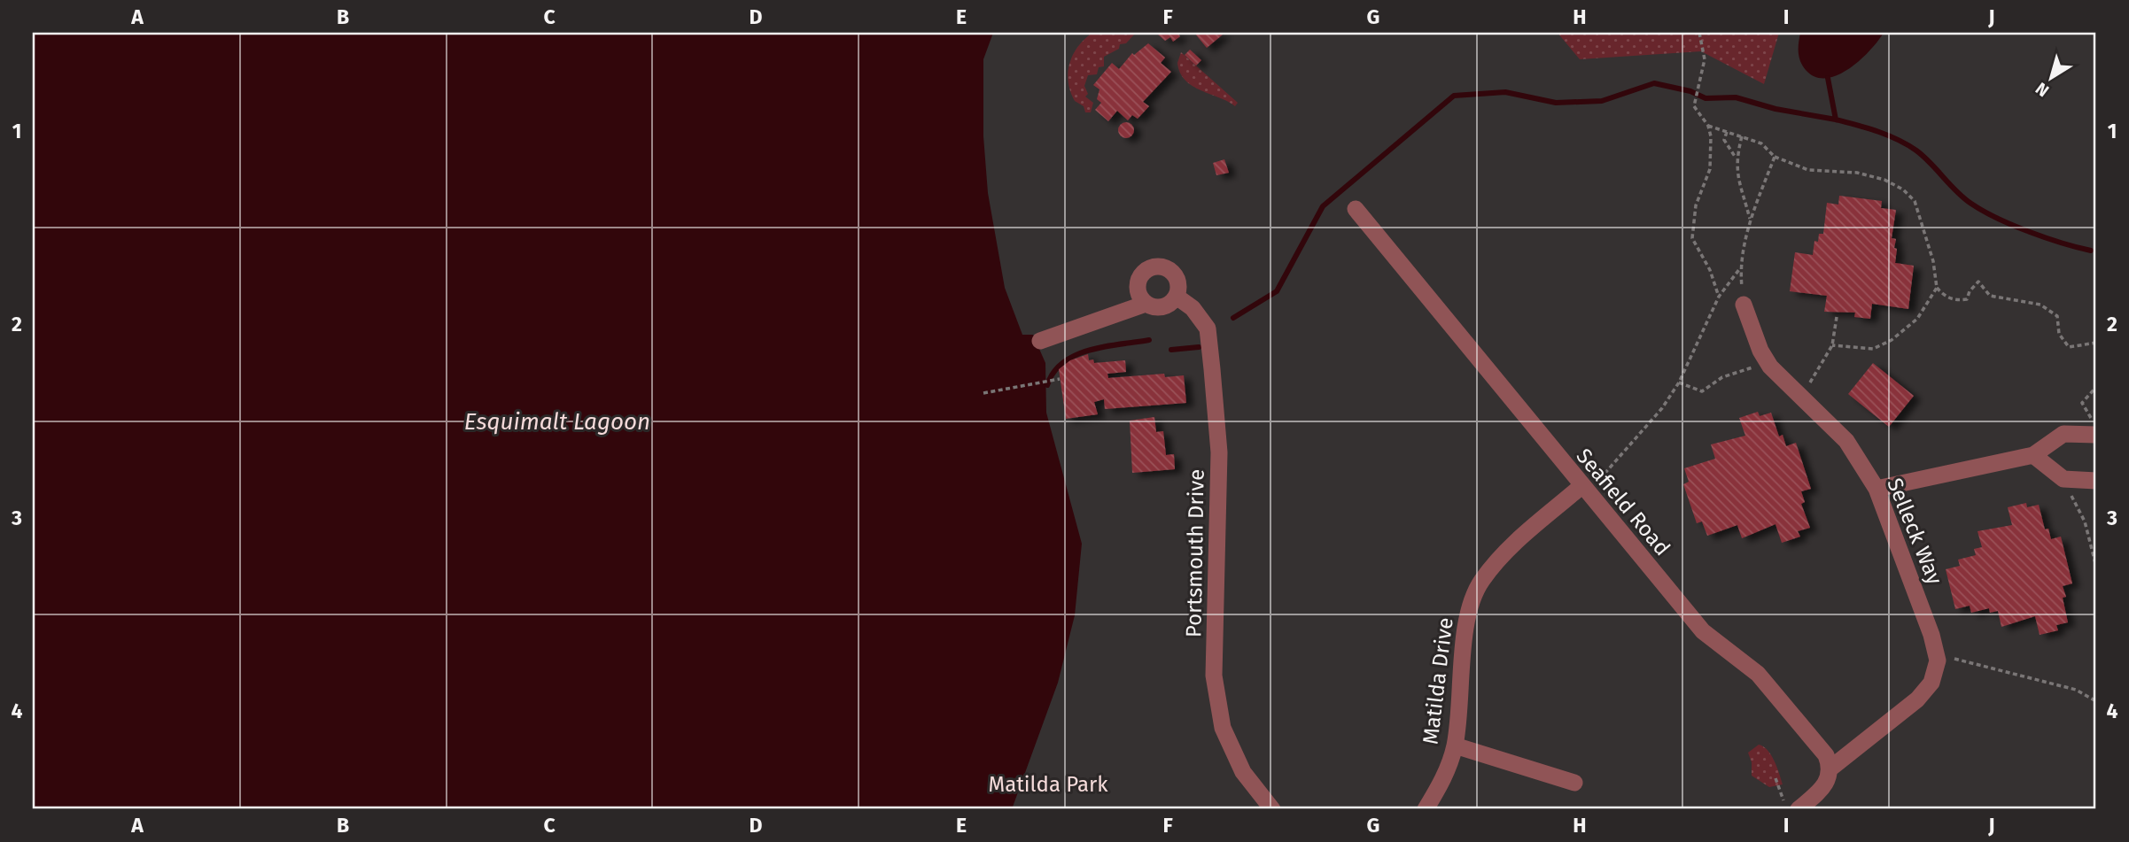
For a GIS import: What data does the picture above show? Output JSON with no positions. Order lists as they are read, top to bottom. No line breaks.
{"streets":{"street":["Seafield Road","Selleck Way","Portsmouth Drive","Matilda Drive"]},"crossings":[["Seafield Road","Selleck Way"],["Seafield Road","Matilda Drive"]],"water":["Esquimalt Lagoon"],"parks":["Matilda Park"],"north":"bottom left","grid":{"columns":["A","B","C","D","E","F","G","H","I","J"],"rows":["1","2","3","4"]}}
